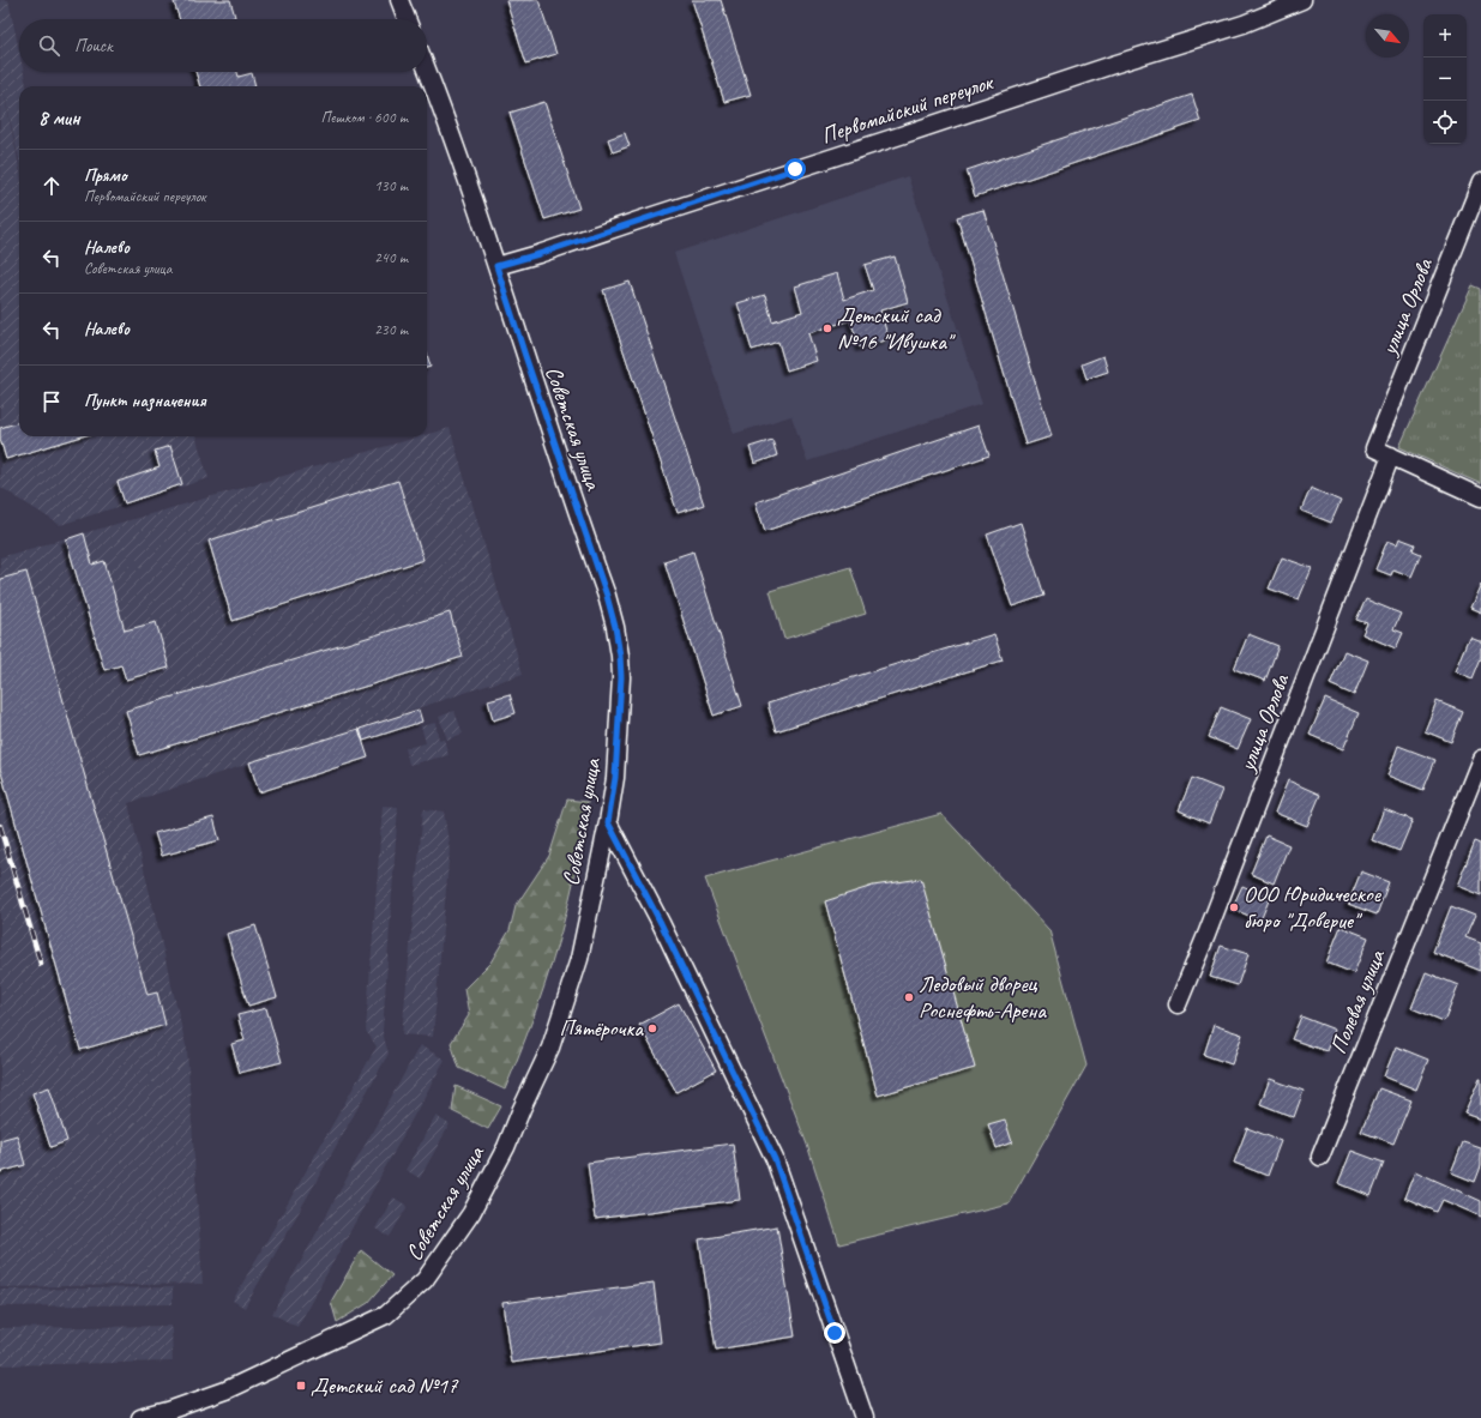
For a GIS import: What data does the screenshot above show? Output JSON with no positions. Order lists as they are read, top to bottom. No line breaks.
{"streets":{"street":["Первомайский переулок","улица Орлова","Советская улица","Полевая улица"]},"crossings":[["Первомайский переулок","Советская улица"]],"places":{"other":["Детский сад №16 \"Ивушка\"","ООО Юридическое бюро \"Доверие\"","Ледовый дворец Роснефть-Арена","Пятёрочка"],"transit":["Детский сад №17"]},"north":"bottom right","page":{"map_buttons":["+","−"],"search":"Поиск","heading":["8 мин","Пешком · 600 m"],"list":[["Прямо","Первомайский переулок","130 m"],["Налево","Советская улица","240 m"],["Налево","230 m"],"Пункт назначения"]}}
